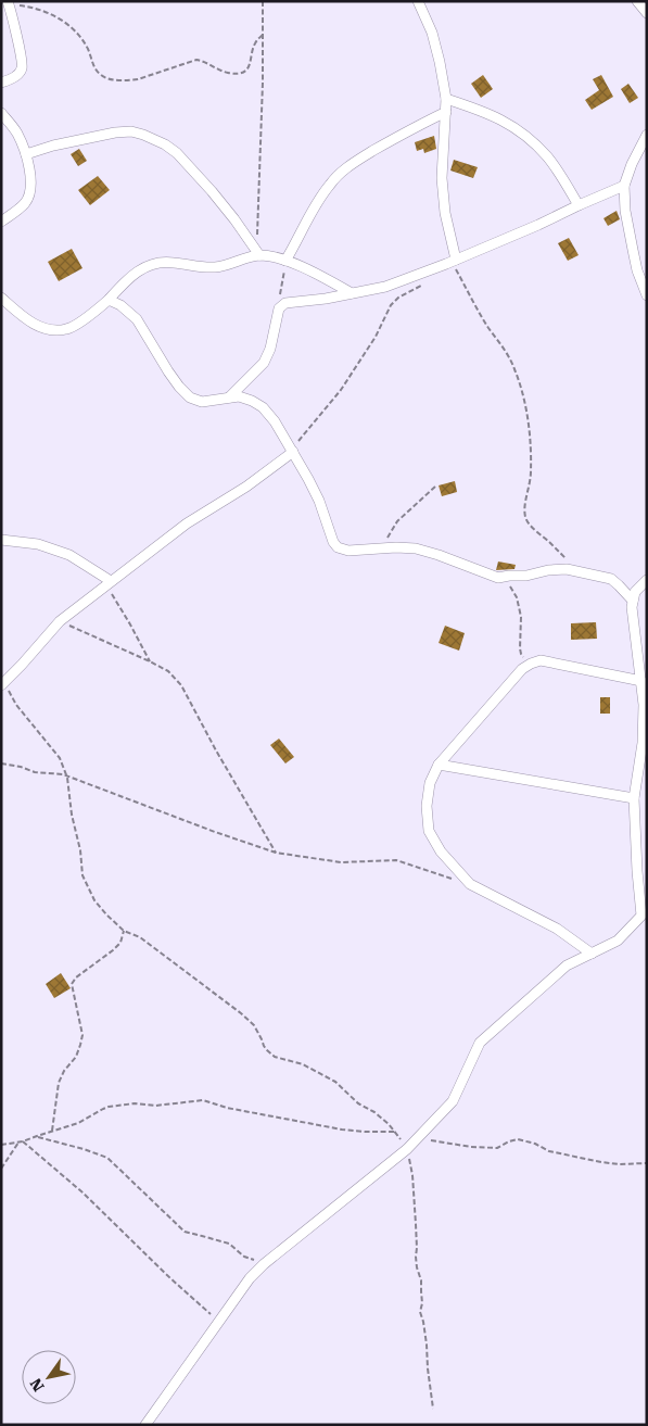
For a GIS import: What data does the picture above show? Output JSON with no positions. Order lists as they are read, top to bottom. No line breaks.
{"north":"bottom left"}
